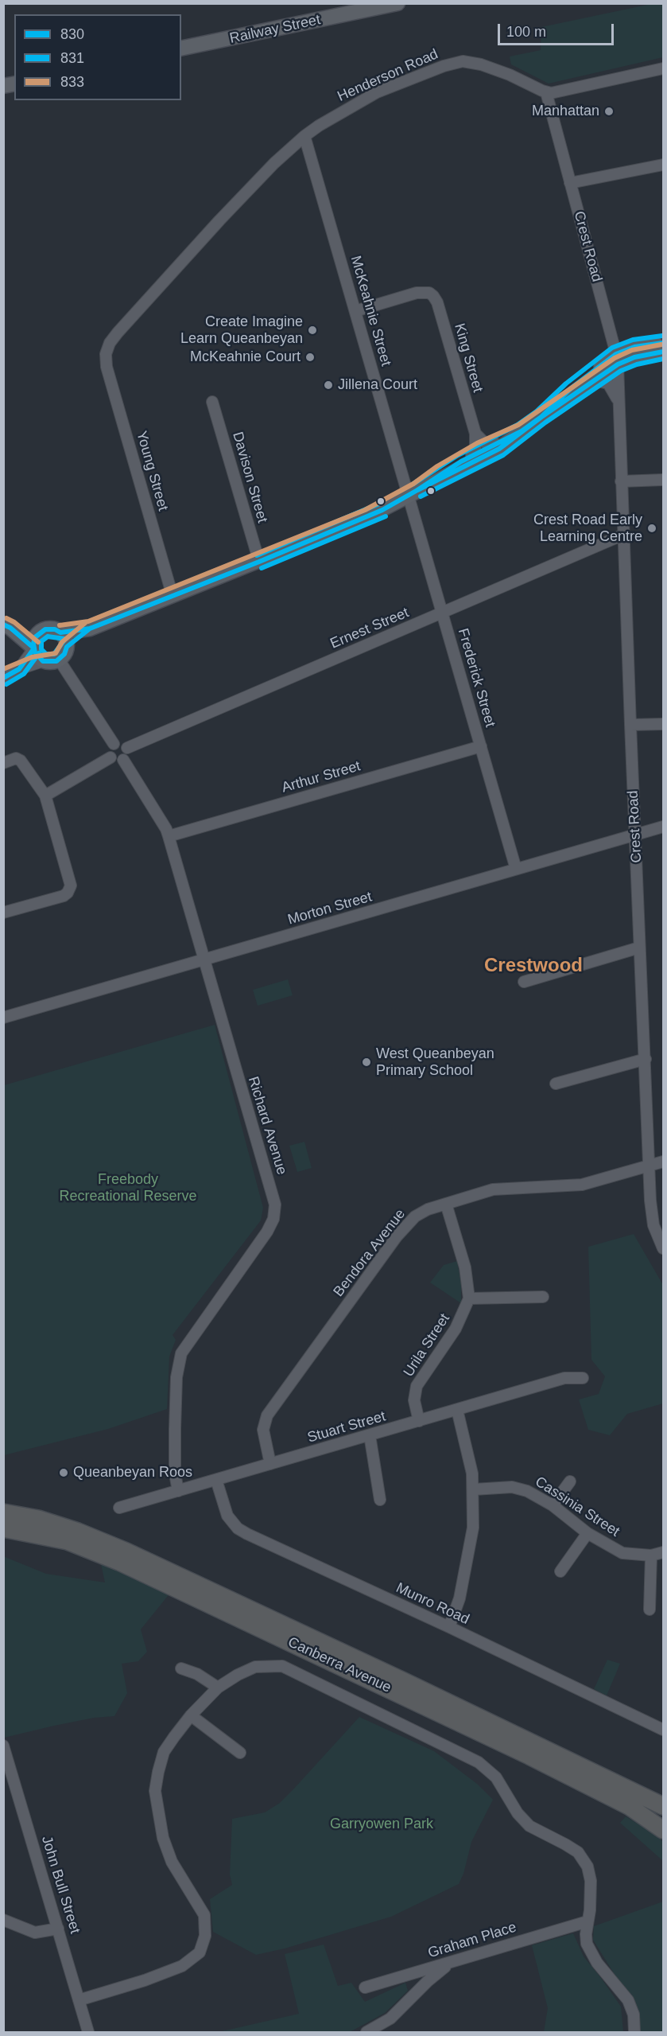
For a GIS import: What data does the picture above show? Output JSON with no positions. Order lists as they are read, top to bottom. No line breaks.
{"streets":{"highway":["Canberra Avenue"],"main road":["Railway Street"],"street":["Henderson Road","Crest Road","McKeahnie Street","King Street","Young Street","Davison Street","Ernest Street","Frederick Street","Arthur Street","Morton Street","Richard Avenue","Bendora Avenue","Urila Street","Stuart Street","Cassinia Street","Munro Road","John Bull Street","Graham Place"]},"crossings":[["Henderson Road","Crest Road"],["Henderson Road","McKeahnie Street"],["Henderson Road","Young Street"],["Crest Road","Ernest Street"],["Crest Road","Morton Street"],["Crest Road","Bendora Avenue"],["McKeahnie Street","King Street"],["McKeahnie Street","Frederick Street"],["Ernest Street","Frederick Street"],["Ernest Street","Richard Avenue"],["Frederick Street","Arthur Street"],["Frederick Street","Morton Street"],["Arthur Street","Richard Avenue"],["Morton Street","Richard Avenue"],["Richard Avenue","Stuart Street"],["Bendora Avenue","Stuart Street"],["Urila Street","Stuart Street"],["Stuart Street","Munro Road"]],"districts":["Crestwood"],"parks":["Freebody Recreational Reserve","Garryowen Park"],"places":["Manhattan","Create Imagine Learn Queanbeyan","McKeahnie Court","Jillena Court","Crest Road Early Learning Centre","West Queanbeyan Primary School","Queanbeyan Roos"],"lines":["transit line 831","transit line 830","transit line 833"],"legend":["830","831","833"],"scale_bar":"100 m"}
